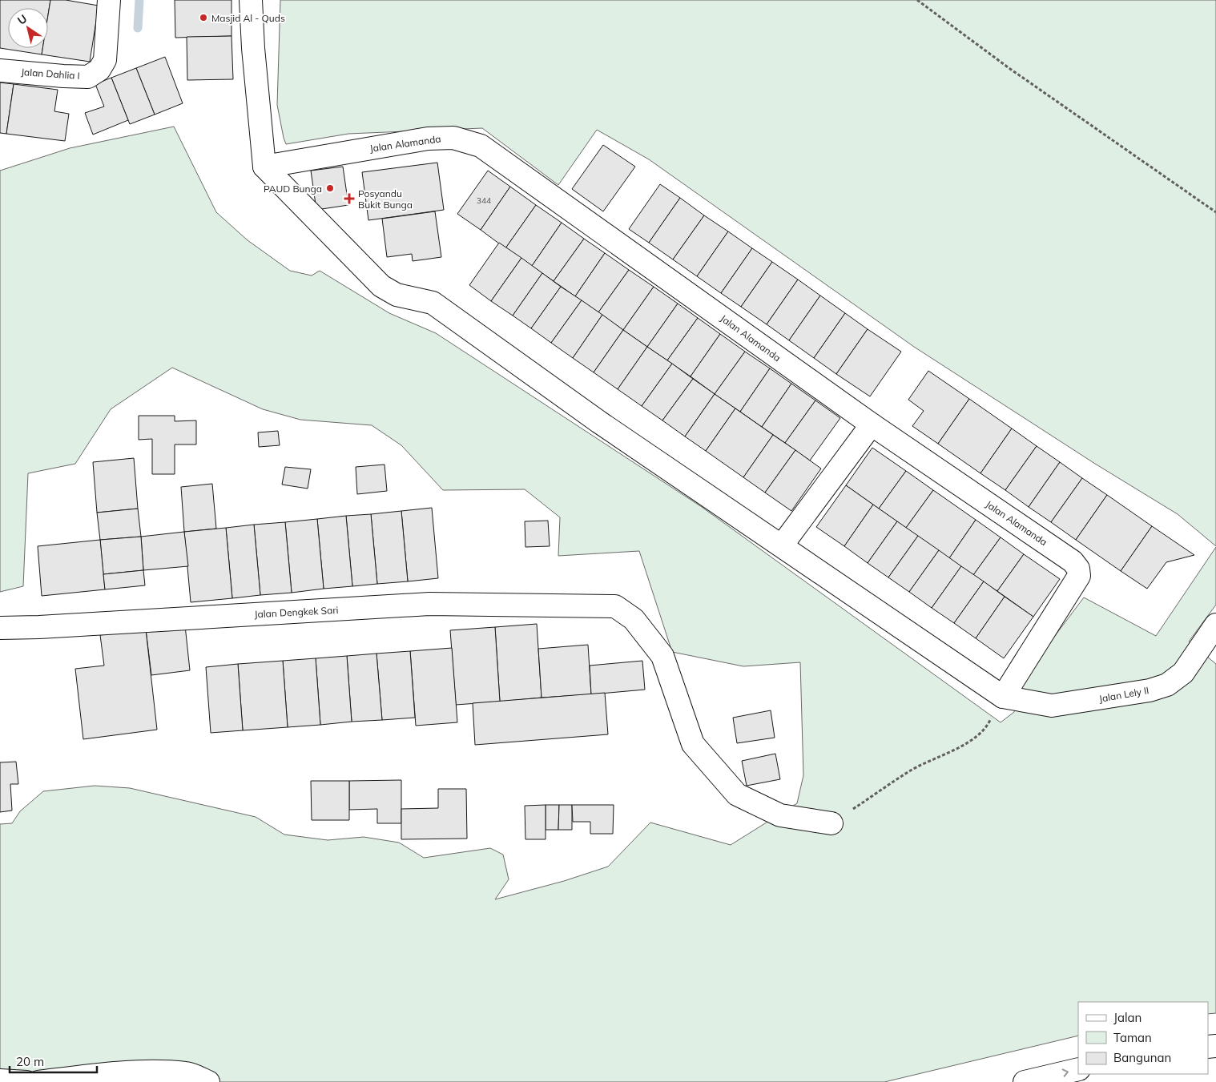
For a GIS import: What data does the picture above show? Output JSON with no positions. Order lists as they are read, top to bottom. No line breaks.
{"streets":{"street":["Jalan Dahlia I","Jalan Alamanda","Jalan Dengkek Sari","Jalan Lely II"]},"crossings":[["Jalan Alamanda","Jalan Lely II"]],"places":{"other":["Masjid Al - Quds","PAUD Bunga"],"health":["Posyandu Bukit Bunga"]},"house_numbers":["344"],"legend":["Jalan","Taman","Bangunan"],"scale_bar":"20 m","north":"top left"}
